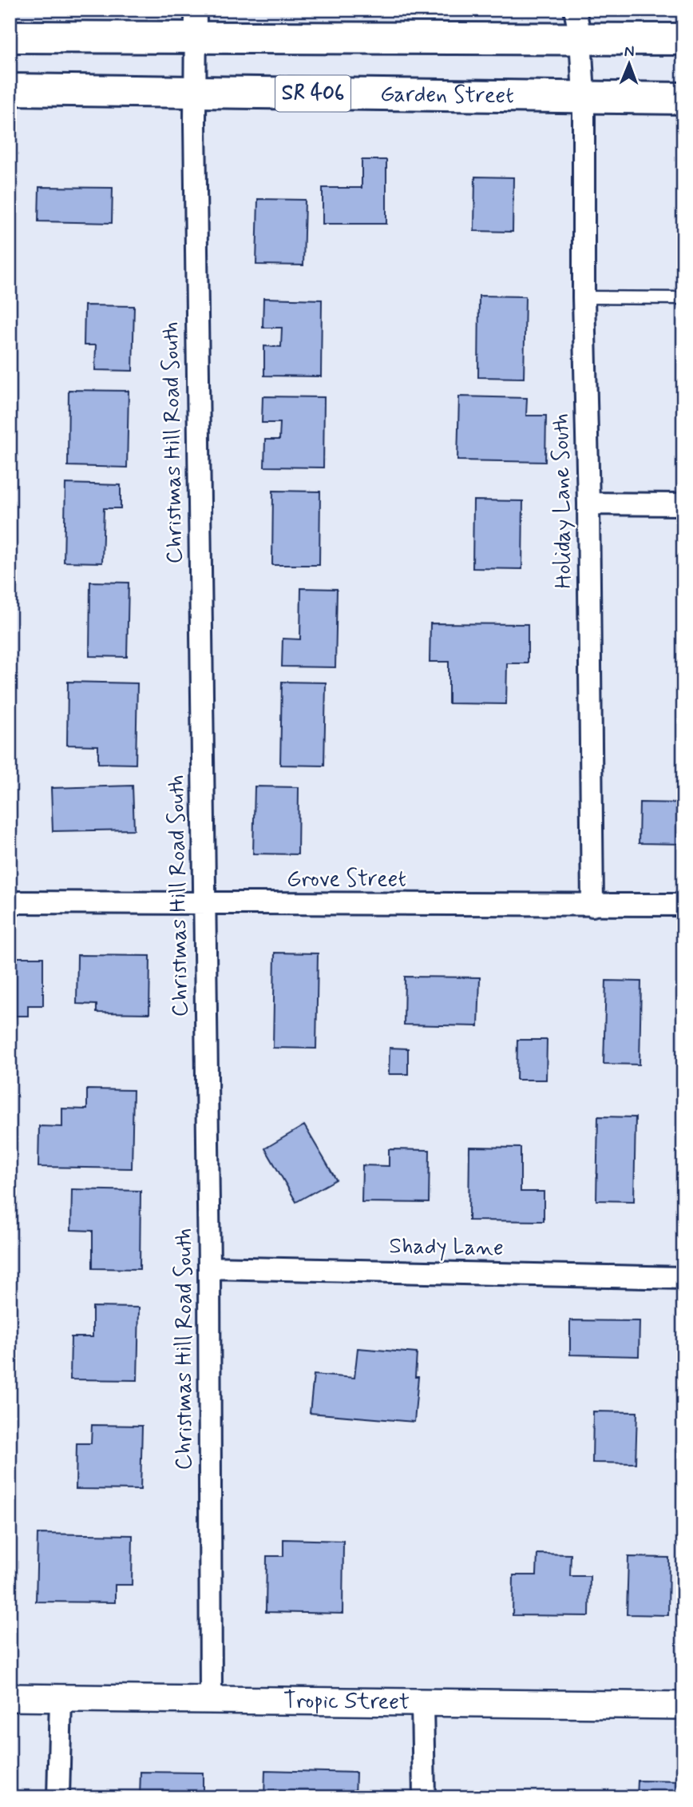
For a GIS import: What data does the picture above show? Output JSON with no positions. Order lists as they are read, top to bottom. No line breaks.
{"streets":{"main road":["SR 406","Garden Street"],"street":["Christmas Hill Road South","Holiday Lane South","Grove Street","Shady Lane","Tropic Street"]},"crossings":[["Garden Street","Christmas Hill Road South"],["Garden Street","Holiday Lane South"],["Christmas Hill Road South","Grove Street"],["Christmas Hill Road South","Shady Lane"],["Christmas Hill Road South","Tropic Street"],["Holiday Lane South","Grove Street"]],"north":"top"}
